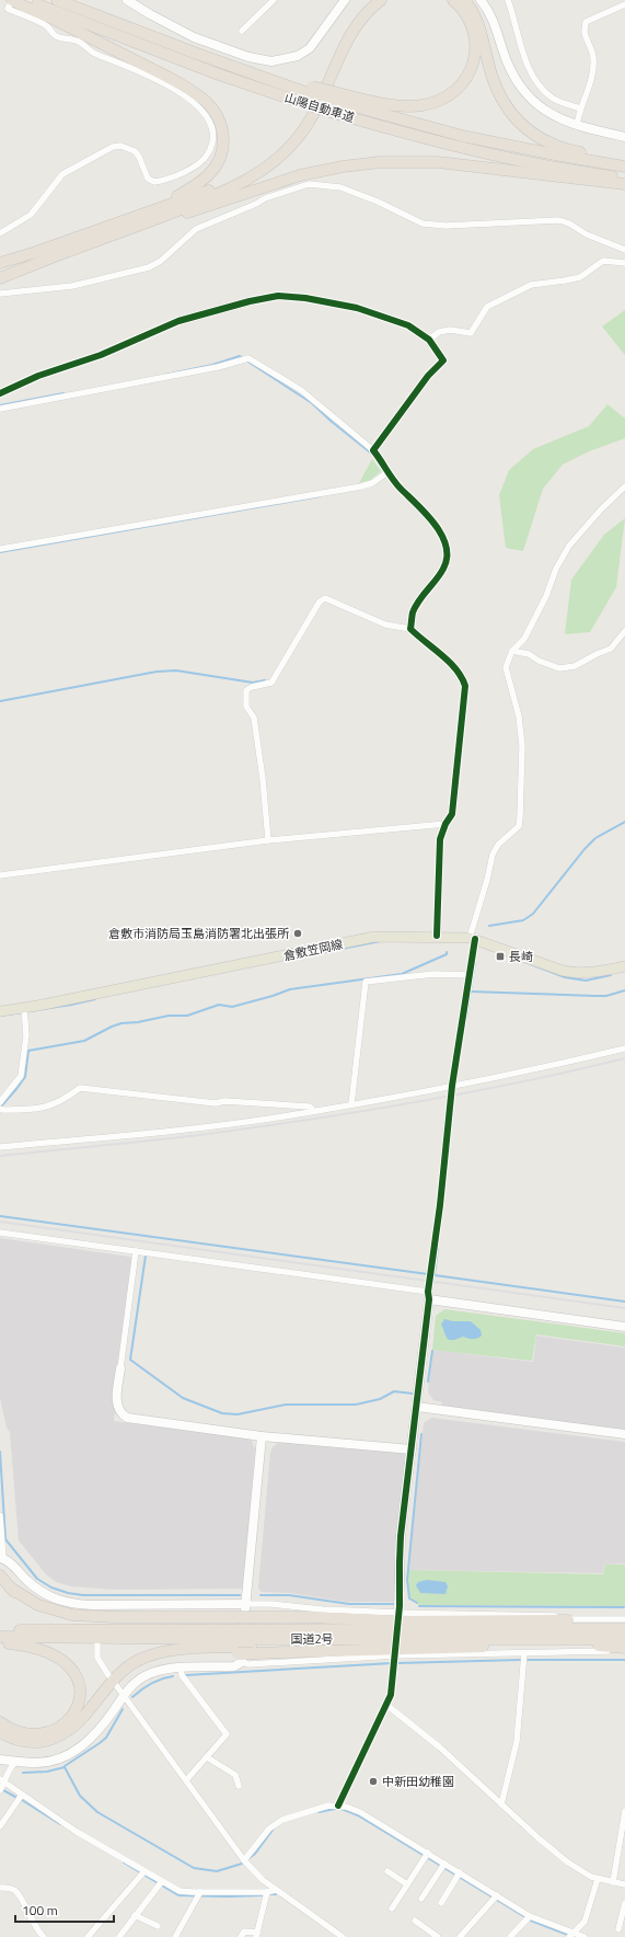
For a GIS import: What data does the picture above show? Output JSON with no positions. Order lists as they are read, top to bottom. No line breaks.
{"streets":{"highway":["山陽自動車道","国道2号"],"main road":["倉敷笠岡線"]},"places":{"other":["倉敷市消防局玉島消防署北出張所","中新田幼稚園"],"transit":["長崎"]},"scale_bar":"100 m"}
